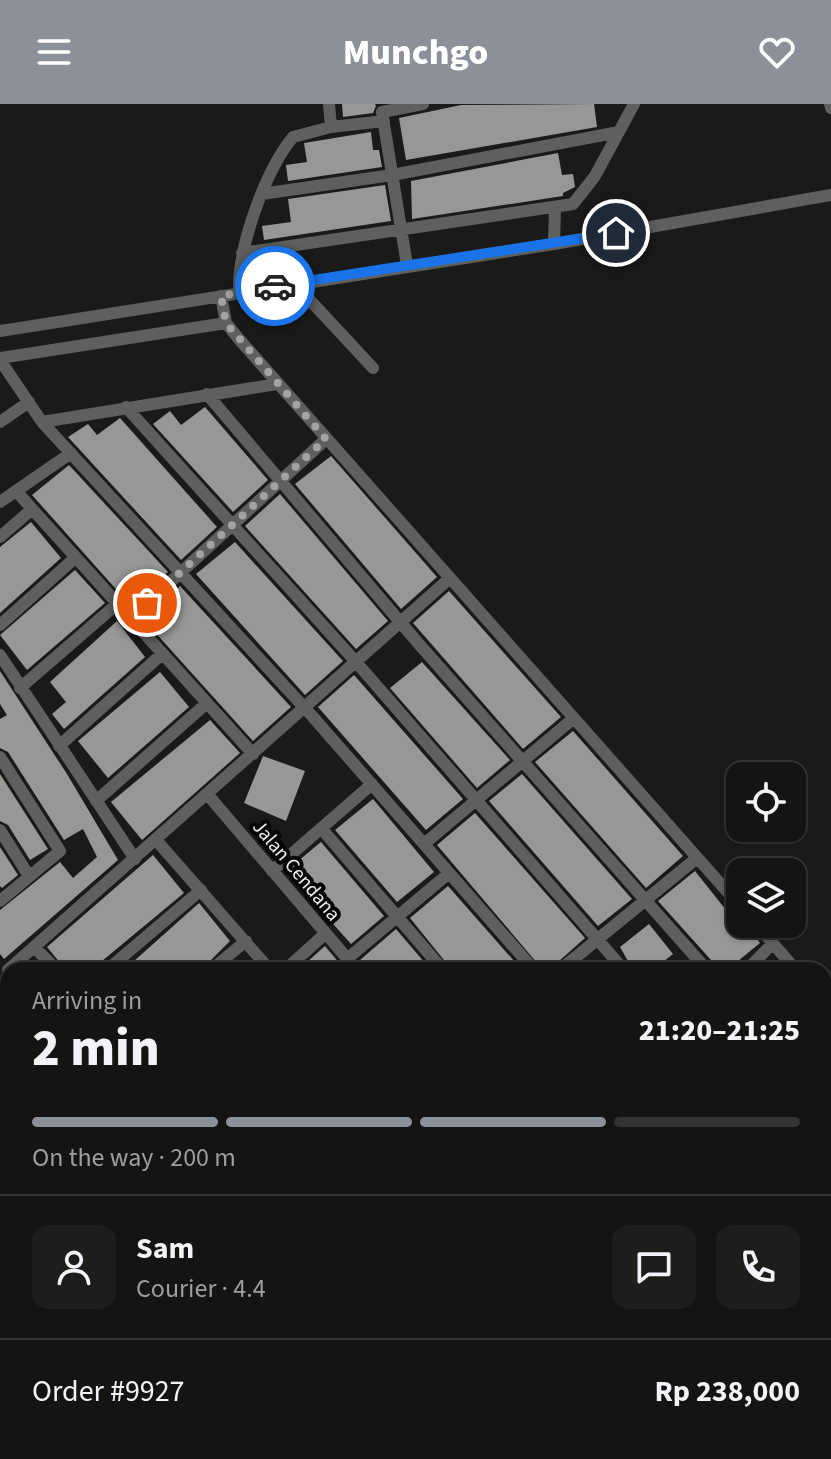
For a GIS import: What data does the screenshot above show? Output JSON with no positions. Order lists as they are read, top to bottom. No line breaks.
{"streets":{"street":["Jalan Cendana"]},"page":{"header":"Munchgo","heading":["2 min","Arriving in","21:20–21:25"],"panel":["Sam","Courier · 4.4","Order #9927","Rp 238,000"],"bar":"On the way · 200 m"}}
